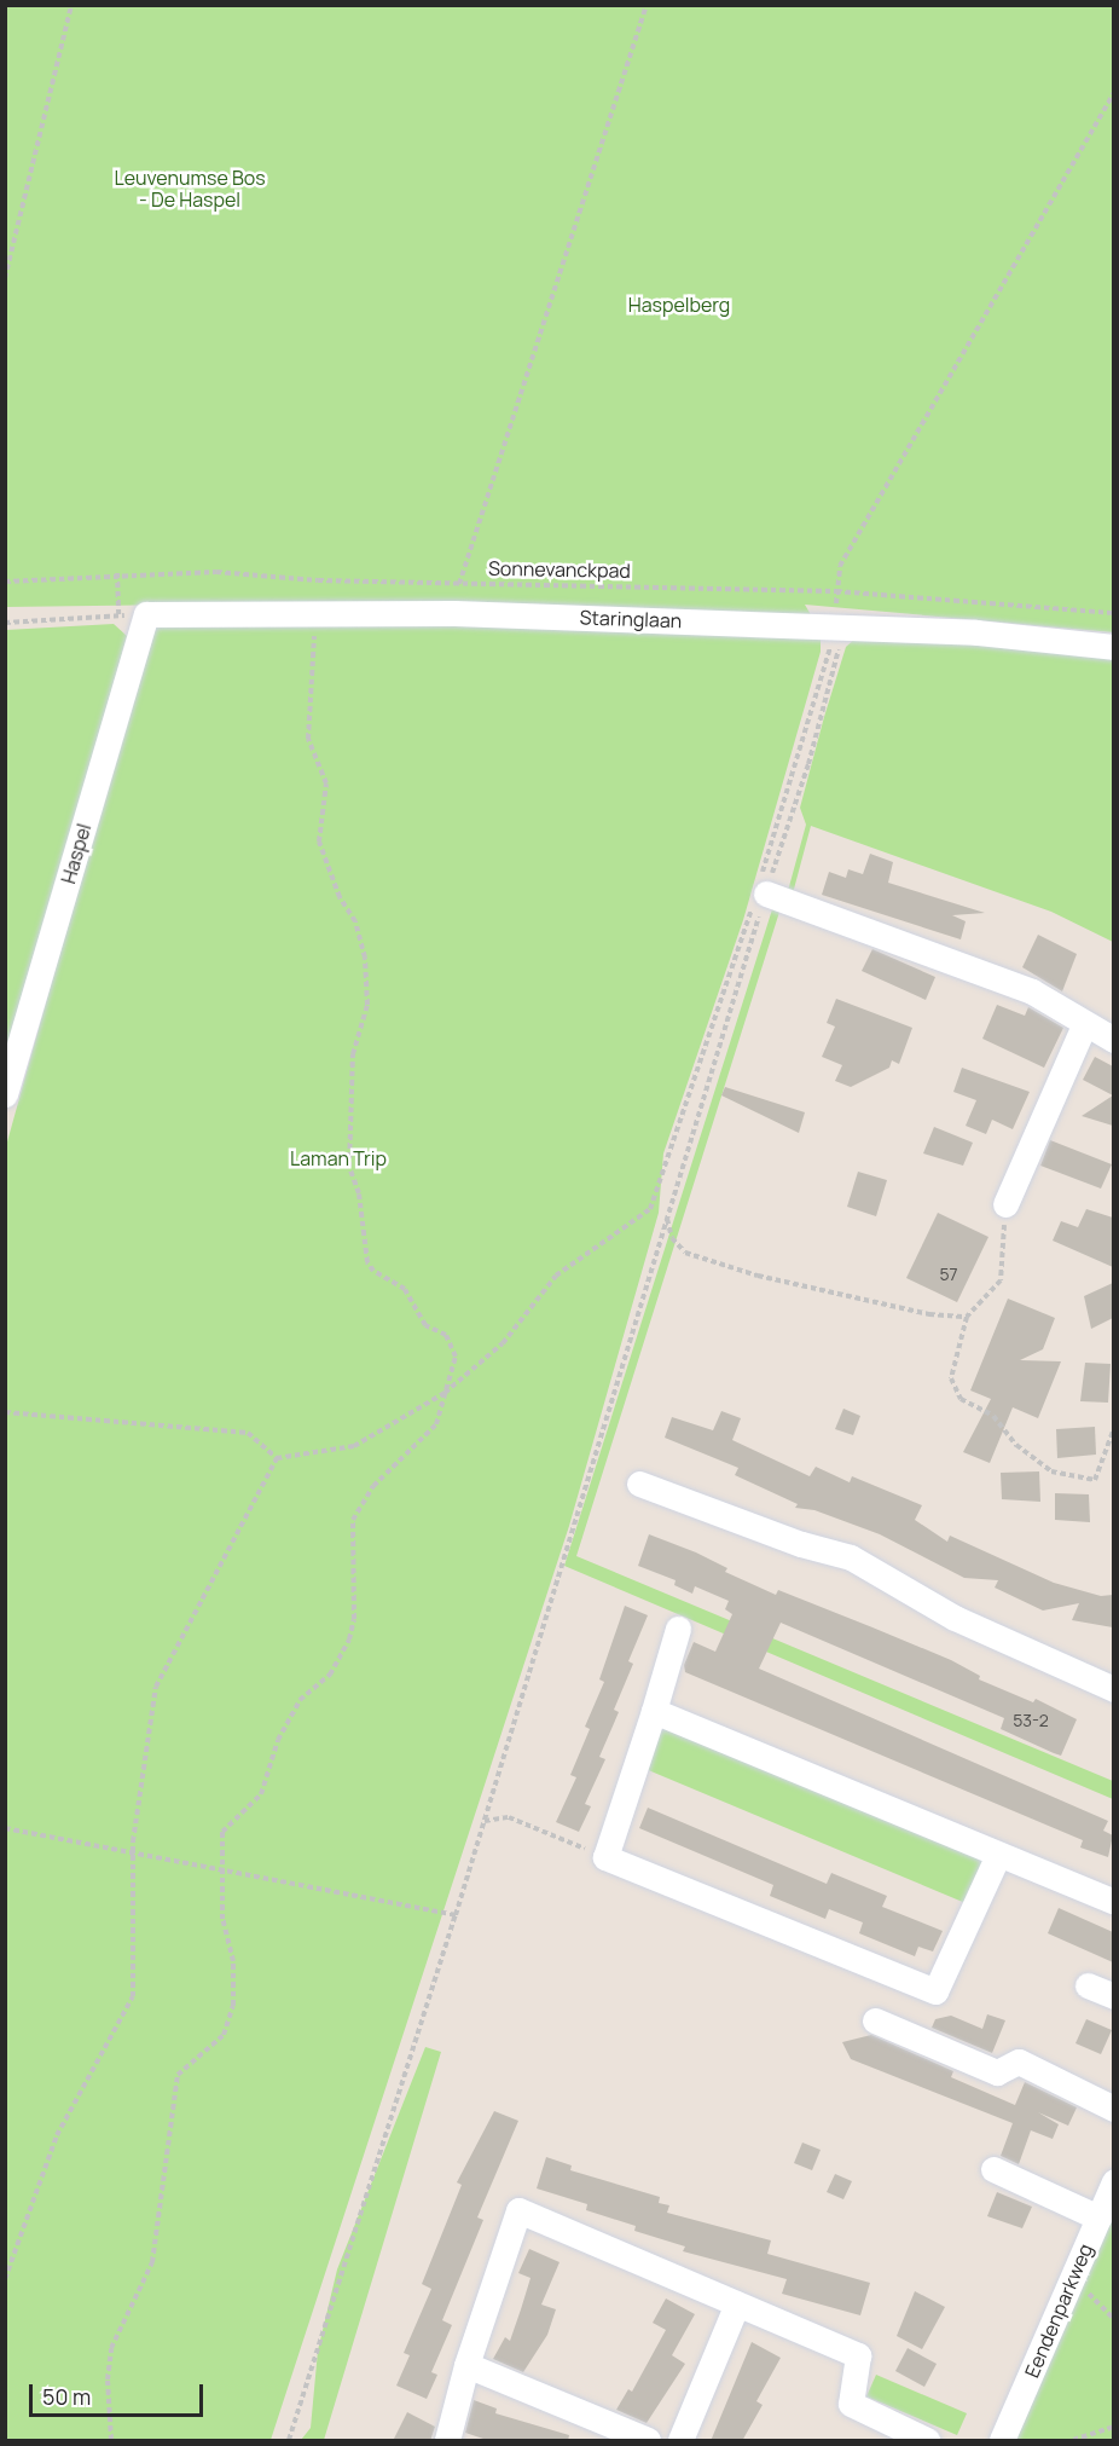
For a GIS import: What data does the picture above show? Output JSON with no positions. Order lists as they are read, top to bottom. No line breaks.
{"streets":{"street":["Staringlaan","Haspel","Eendenparkweg"],"path":["Sonnevanckpad"]},"crossings":[["Staringlaan","Haspel"]],"parks":["Leuvenumse Bos - De Haspel","Haspelberg","Laman Trip"],"house_numbers":["57","53-2"],"scale_bar":"50 m"}
